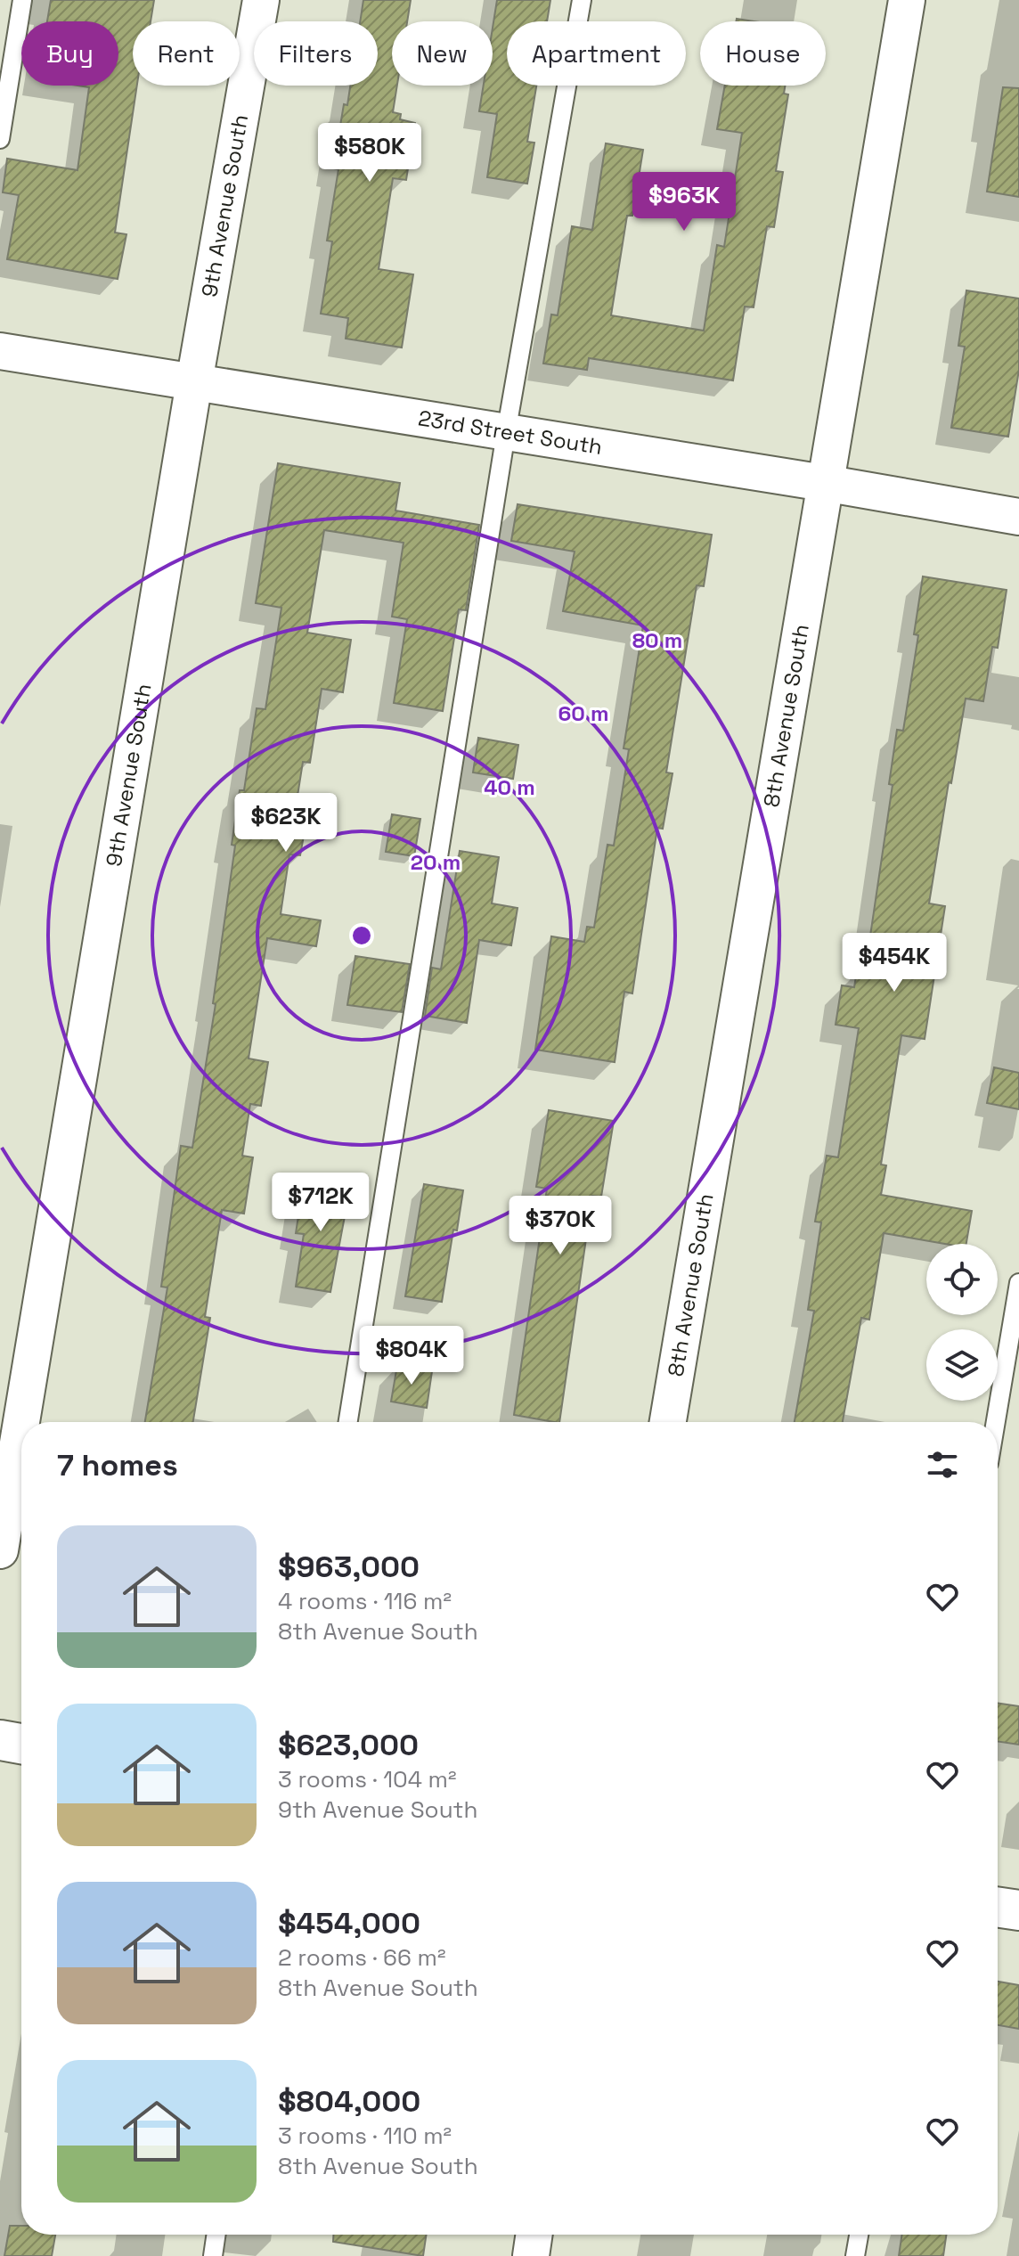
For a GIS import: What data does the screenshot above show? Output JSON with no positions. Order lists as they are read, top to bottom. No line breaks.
{"streets":{"street":["9th Avenue South","23rd Street South","8th Avenue South"]},"crossings":[["9th Avenue South","23rd Street South"],["23rd Street South","8th Avenue South"]],"page":{"chip":["Buy","Rent","Filters","New","Apartment","House"],"price":["$580K","$963K","$623K","$454K","$712K","$370K","$804K"],"heading":"7 homes","list":[{"name":"$963,000","note":"4 rooms · 116 m² · 8th Avenue South"},{"name":"$623,000","note":"3 rooms · 104 m² · 9th Avenue South"},{"name":"$454,000","note":"2 rooms · 66 m² · 8th Avenue South"},{"name":"$804,000","note":"3 rooms · 110 m² · 8th Avenue South"}]},"rings":["80 m","60 m","40 m","20 m"]}
